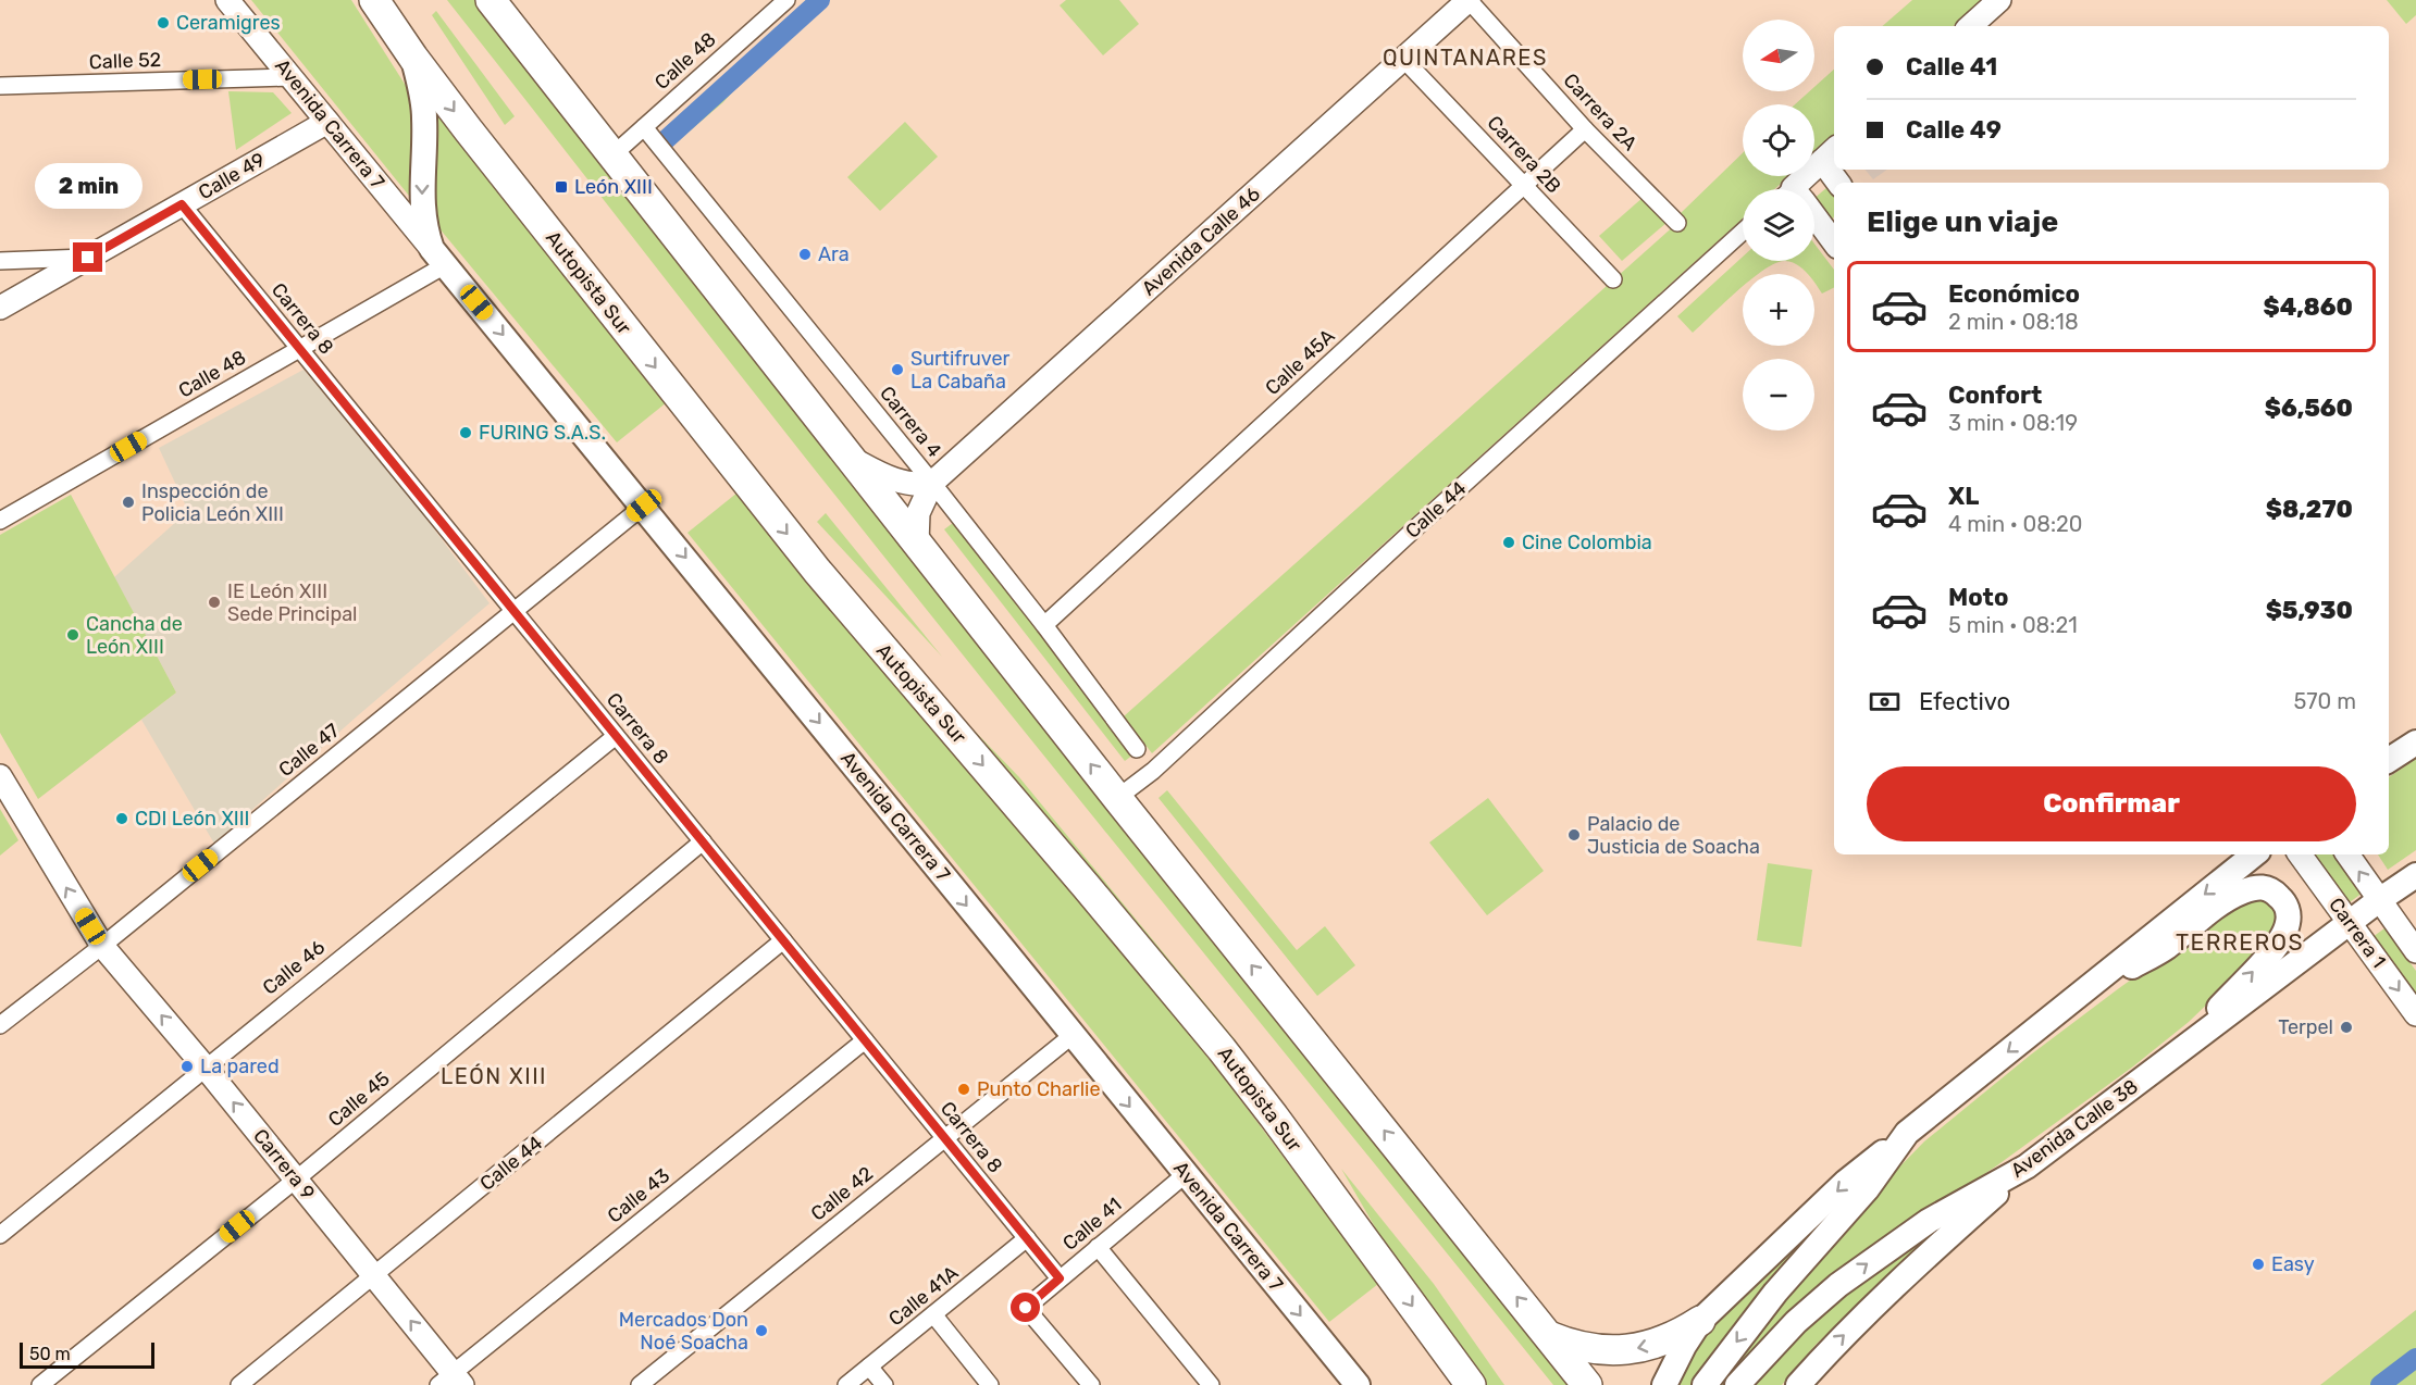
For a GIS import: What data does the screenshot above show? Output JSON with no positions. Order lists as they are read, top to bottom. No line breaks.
{"streets":{"highway":["Autopista Sur"],"main road":["Avenida Carrera 7","Avenida Calle 38"],"street":["Calle 52","Calle 48","Carrera 2A","Carrera 2B","Calle 49","Avenida Calle 46","Carrera 8","Calle 45A","Carrera 4","Calle 44","Calle 47","Carrera 1","Calle 46","Calle 45","Carrera 9","Calle 42","Calle 43","Calle 41","Calle 41A"]},"crossings":[["Calle 52","Avenida Carrera 7"],["Calle 48","Avenida Carrera 7"],["Calle 48","Carrera 8"],["Calle 48","Carrera 4"],["Carrera 2A","Avenida Calle 46"],["Carrera 2A","Calle 45A"],["Avenida Carrera 7","Calle 49"],["Avenida Carrera 7","Autopista Sur"],["Avenida Carrera 7","Calle 47"],["Avenida Carrera 7","Calle 42"],["Avenida Carrera 7","Calle 41"],["Carrera 2B","Avenida Calle 46"],["Carrera 2B","Calle 45A"],["Calle 49","Carrera 8"],["Avenida Calle 46","Carrera 4"],["Carrera 8","Calle 44"],["Carrera 8","Calle 47"],["Carrera 8","Calle 46"],["Carrera 8","Calle 45"],["Carrera 8","Calle 42"],["Carrera 8","Calle 43"],["Carrera 8","Calle 41"],["Carrera 8","Calle 41A"],["Calle 45A","Carrera 4"],["Calle 44","Carrera 9"],["Calle 47","Carrera 9"],["Carrera 1","Avenida Calle 38"],["Calle 46","Carrera 9"],["Calle 45","Carrera 9"],["Carrera 9","Calle 43"]],"one_way":["Avenida Carrera 7","Carrera 9"],"districts":["QUINTANARES","TERREROS","LEÓN XIII"],"places":{"other":["Ceramigres","Ara","Surtifruver La Cabaña","FURING S.A.S.","Inspección de Policia León XIII","Cine Colombia","IE León XIII Sede Principal","Cancha de León XIII","CDI León XIII","Palacio de Justicia de Soacha","Terpel","La pared","Punto Charlie","Easy","Mercados Don Noé Soacha"],"transit":["León XIII"]},"scale_bar":"50 m","north":"left","page":{"map_buttons":["+","−"],"banner":["Calle 41","Calle 49"],"bubble":"2 min","heading":"Elige un viaje","list":[{"name":"Económico","note":"2 min · 08:18","value":"$4,860"},{"name":"Confort","note":"3 min · 08:19","value":"$6,560"},{"name":"XL","note":"4 min · 08:20","value":"$8,270"},{"name":"Moto","note":"5 min · 08:21","value":"$5,930"}],"pay":["Efectivo","570 m"],"buttons":"Confirmar","scale":"50 m"}}
